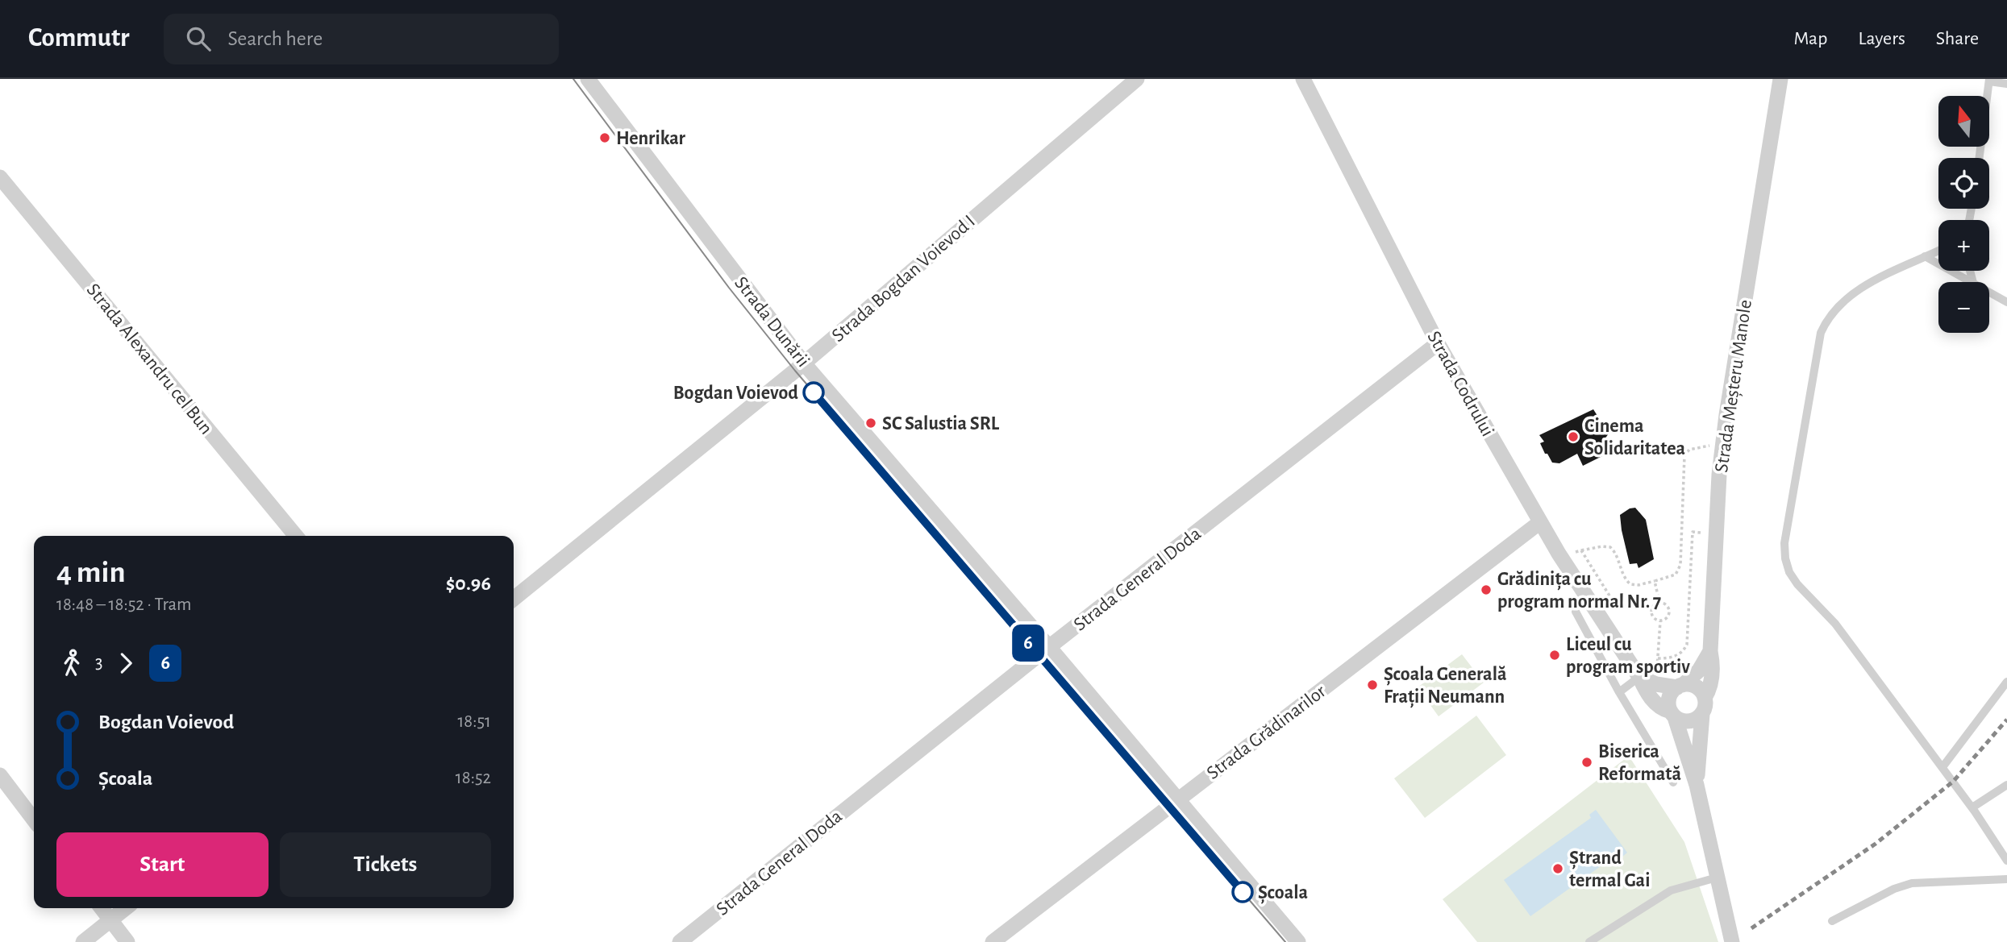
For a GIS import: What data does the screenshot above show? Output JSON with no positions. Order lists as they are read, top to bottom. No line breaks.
{"streets":{"street":["Strada Bogdan Voievod I","Strada Dunării","Strada Alexandru cel Bun","Strada Codrului","Strada Meșteru Manole","Strada General Doda","Strada Grădinarilor"]},"crossings":[["Strada Bogdan Voievod I","Strada Dunării"],["Strada Dunării","Strada General Doda"],["Strada Dunării","Strada Grădinarilor"],["Strada Codrului","Strada Meșteru Manole"],["Strada Codrului","Strada General Doda"],["Strada Codrului","Strada Grădinarilor"]],"places":["Henrikar","Bogdan Voievod","SC Salustia SRL","Cinema Solidaritatea","Grădinița cu program normal Nr. 7","Liceul cu program sportiv","Școala Generală Frații Neumann","Biserica Reformată","Ștrand termal Gai","Școala"],"lines":["tram line 6"],"north":"top","page":{"header":"Commutr","search":"Search here","nav":["Map","Layers","Share"],"on_map":"6","map_buttons":["+","−"],"heading":["4 min","18:48 – 18:52 · Tram","$0.96"],"legs":["3","6"],"list":[{"name":"Bogdan Voievod","value":"18:51"},{"name":"Școala","value":"18:52"}],"buttons":["Start","Tickets"]}}
